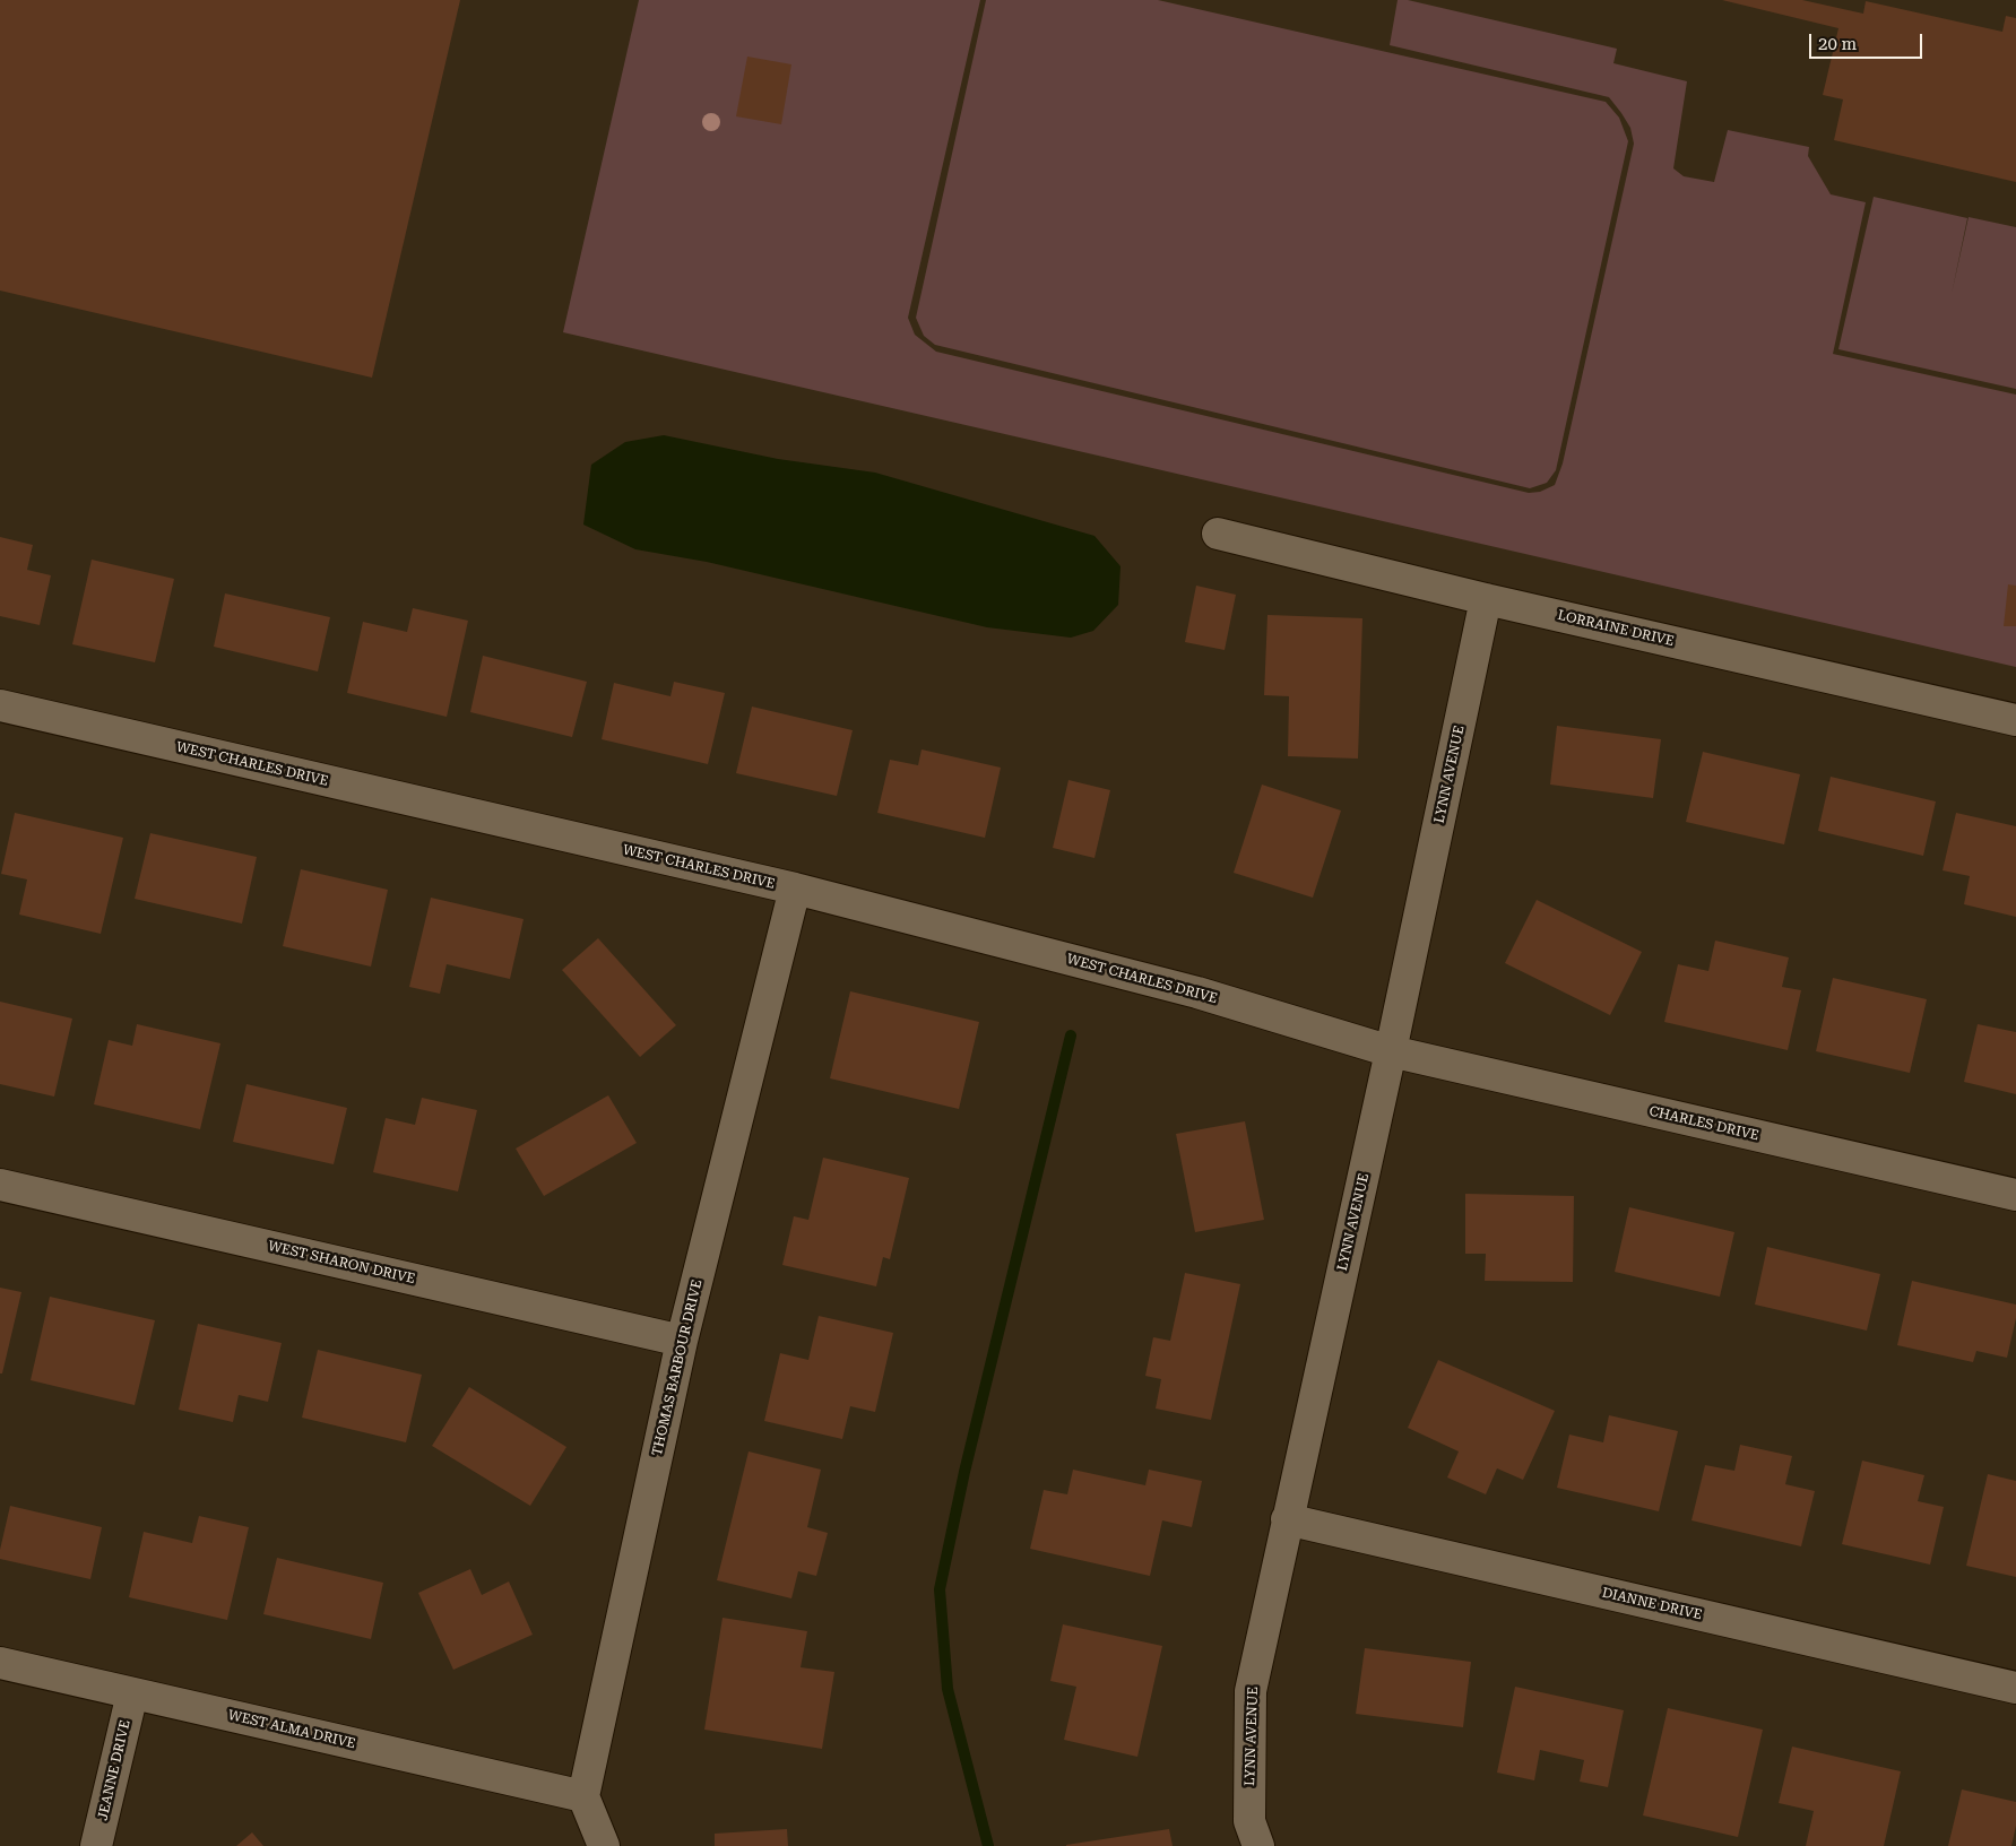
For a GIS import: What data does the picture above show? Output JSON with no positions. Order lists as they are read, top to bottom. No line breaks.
{"streets":{"street":["LORRAINE DRIVE","WEST CHARLES DRIVE","LYNN AVENUE","CHARLES DRIVE","WEST SHARON DRIVE","THOMAS BARBOUR DRIVE","DIANNE DRIVE","WEST ALMA DRIVE","JEANNE DRIVE"]},"crossings":[["LORRAINE DRIVE","LYNN AVENUE"],["WEST CHARLES DRIVE","LYNN AVENUE"],["WEST CHARLES DRIVE","CHARLES DRIVE"],["WEST CHARLES DRIVE","THOMAS BARBOUR DRIVE"],["LYNN AVENUE","CHARLES DRIVE"],["LYNN AVENUE","DIANNE DRIVE"],["WEST SHARON DRIVE","THOMAS BARBOUR DRIVE"],["THOMAS BARBOUR DRIVE","WEST ALMA DRIVE"],["WEST ALMA DRIVE","JEANNE DRIVE"]],"scale_bar":"20 m"}
